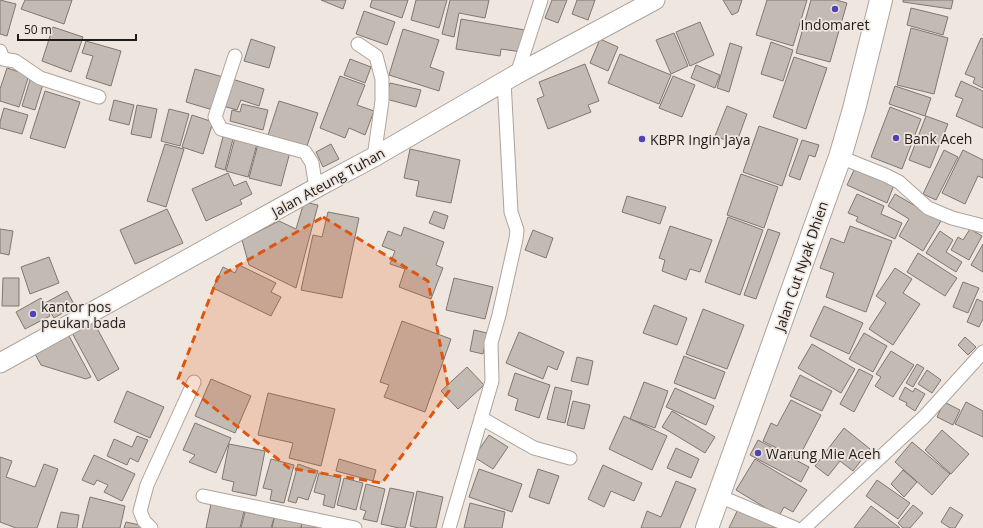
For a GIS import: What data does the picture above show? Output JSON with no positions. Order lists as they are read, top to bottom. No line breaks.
{"streets":{"highway":["Jalan Cut Nyak Dhien"],"street":["Jalan Ateung Tuhan"]},"places":["Indomaret","Bank Aceh","KBPR Ingin Jaya","kantor pos peukan bada","Warung Mie Aceh"],"scale_bar":"50 m"}
